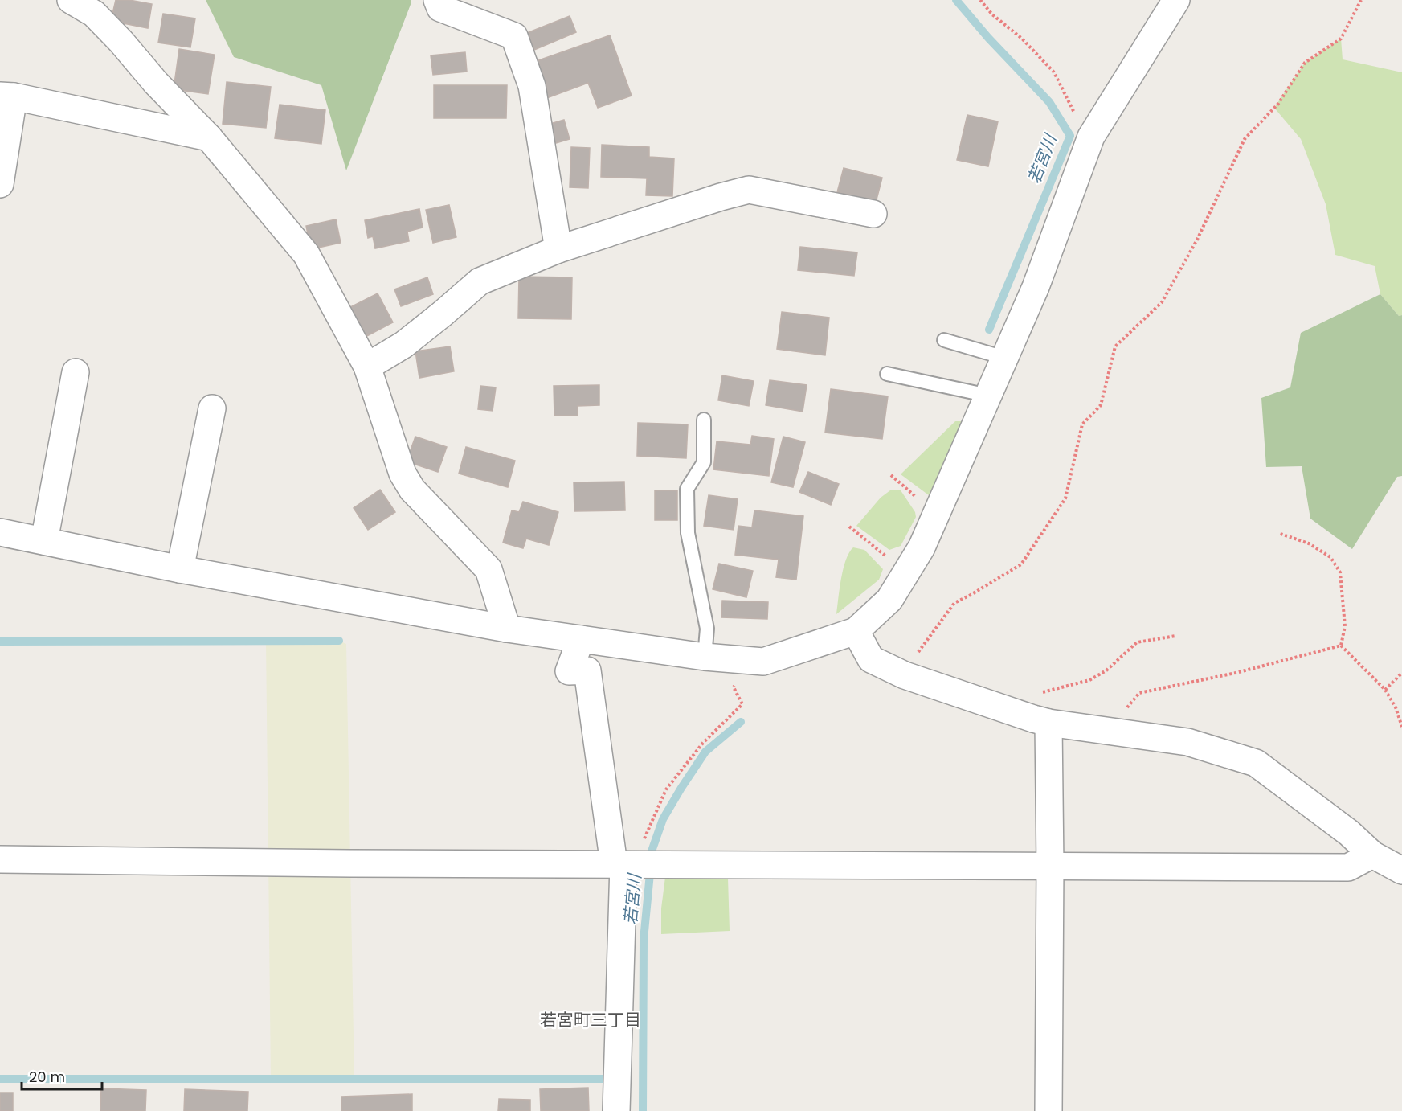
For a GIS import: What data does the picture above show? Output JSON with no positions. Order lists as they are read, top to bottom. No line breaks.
{"districts":["若宮町三丁目"],"water":["若宮川"],"scale_bar":"20 m"}
